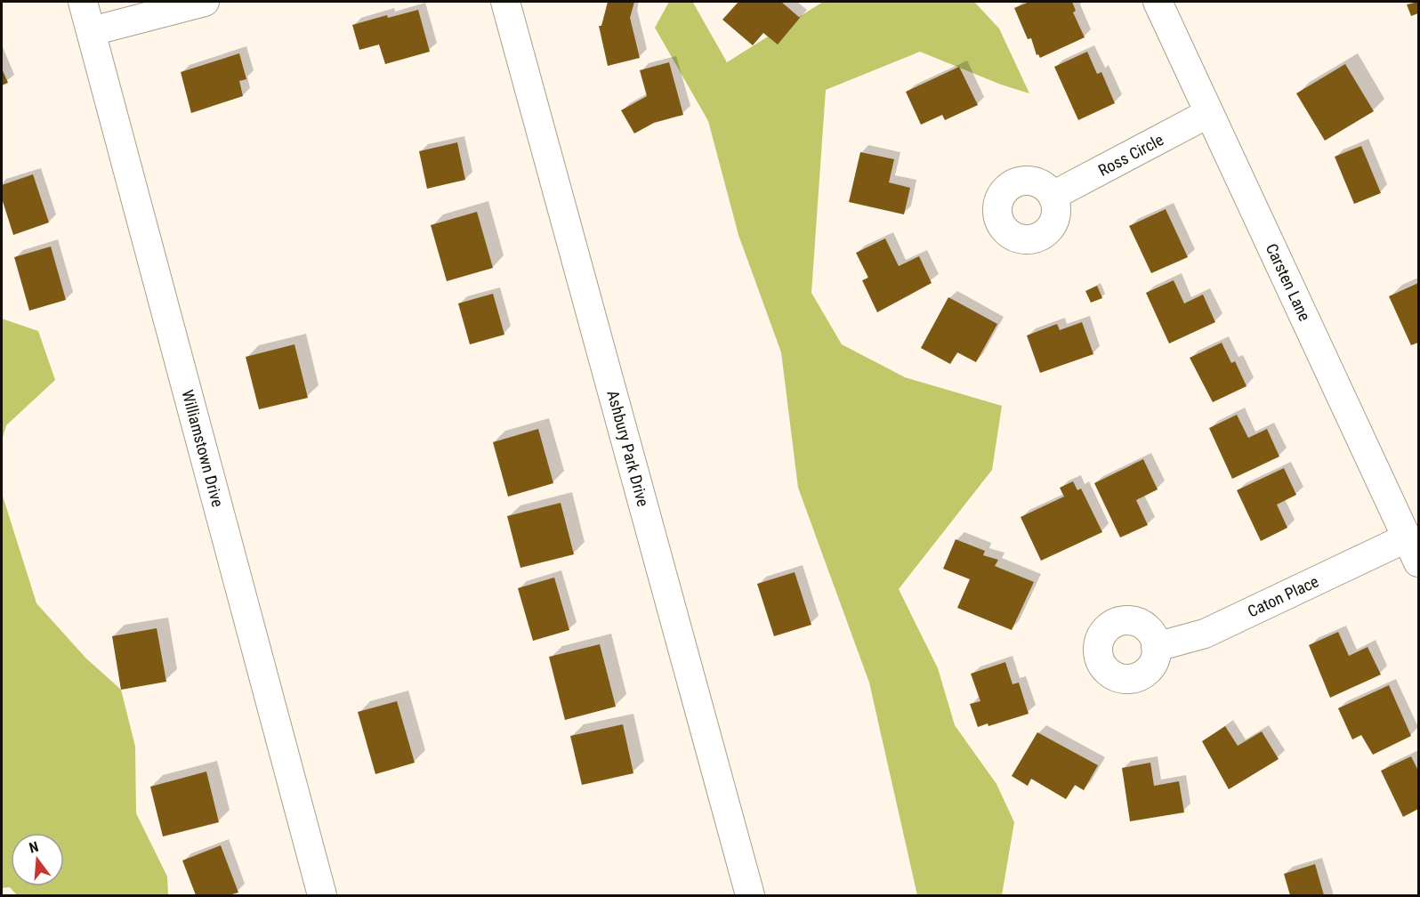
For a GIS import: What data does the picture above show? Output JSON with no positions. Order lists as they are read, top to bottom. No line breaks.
{"streets":{"street":["Ross Circle","Carsten Lane","Williamstown Drive","Ashbury Park Drive","Caton Place"]},"crossings":[["Ross Circle","Carsten Lane"],["Carsten Lane","Caton Place"]],"north":"top"}
